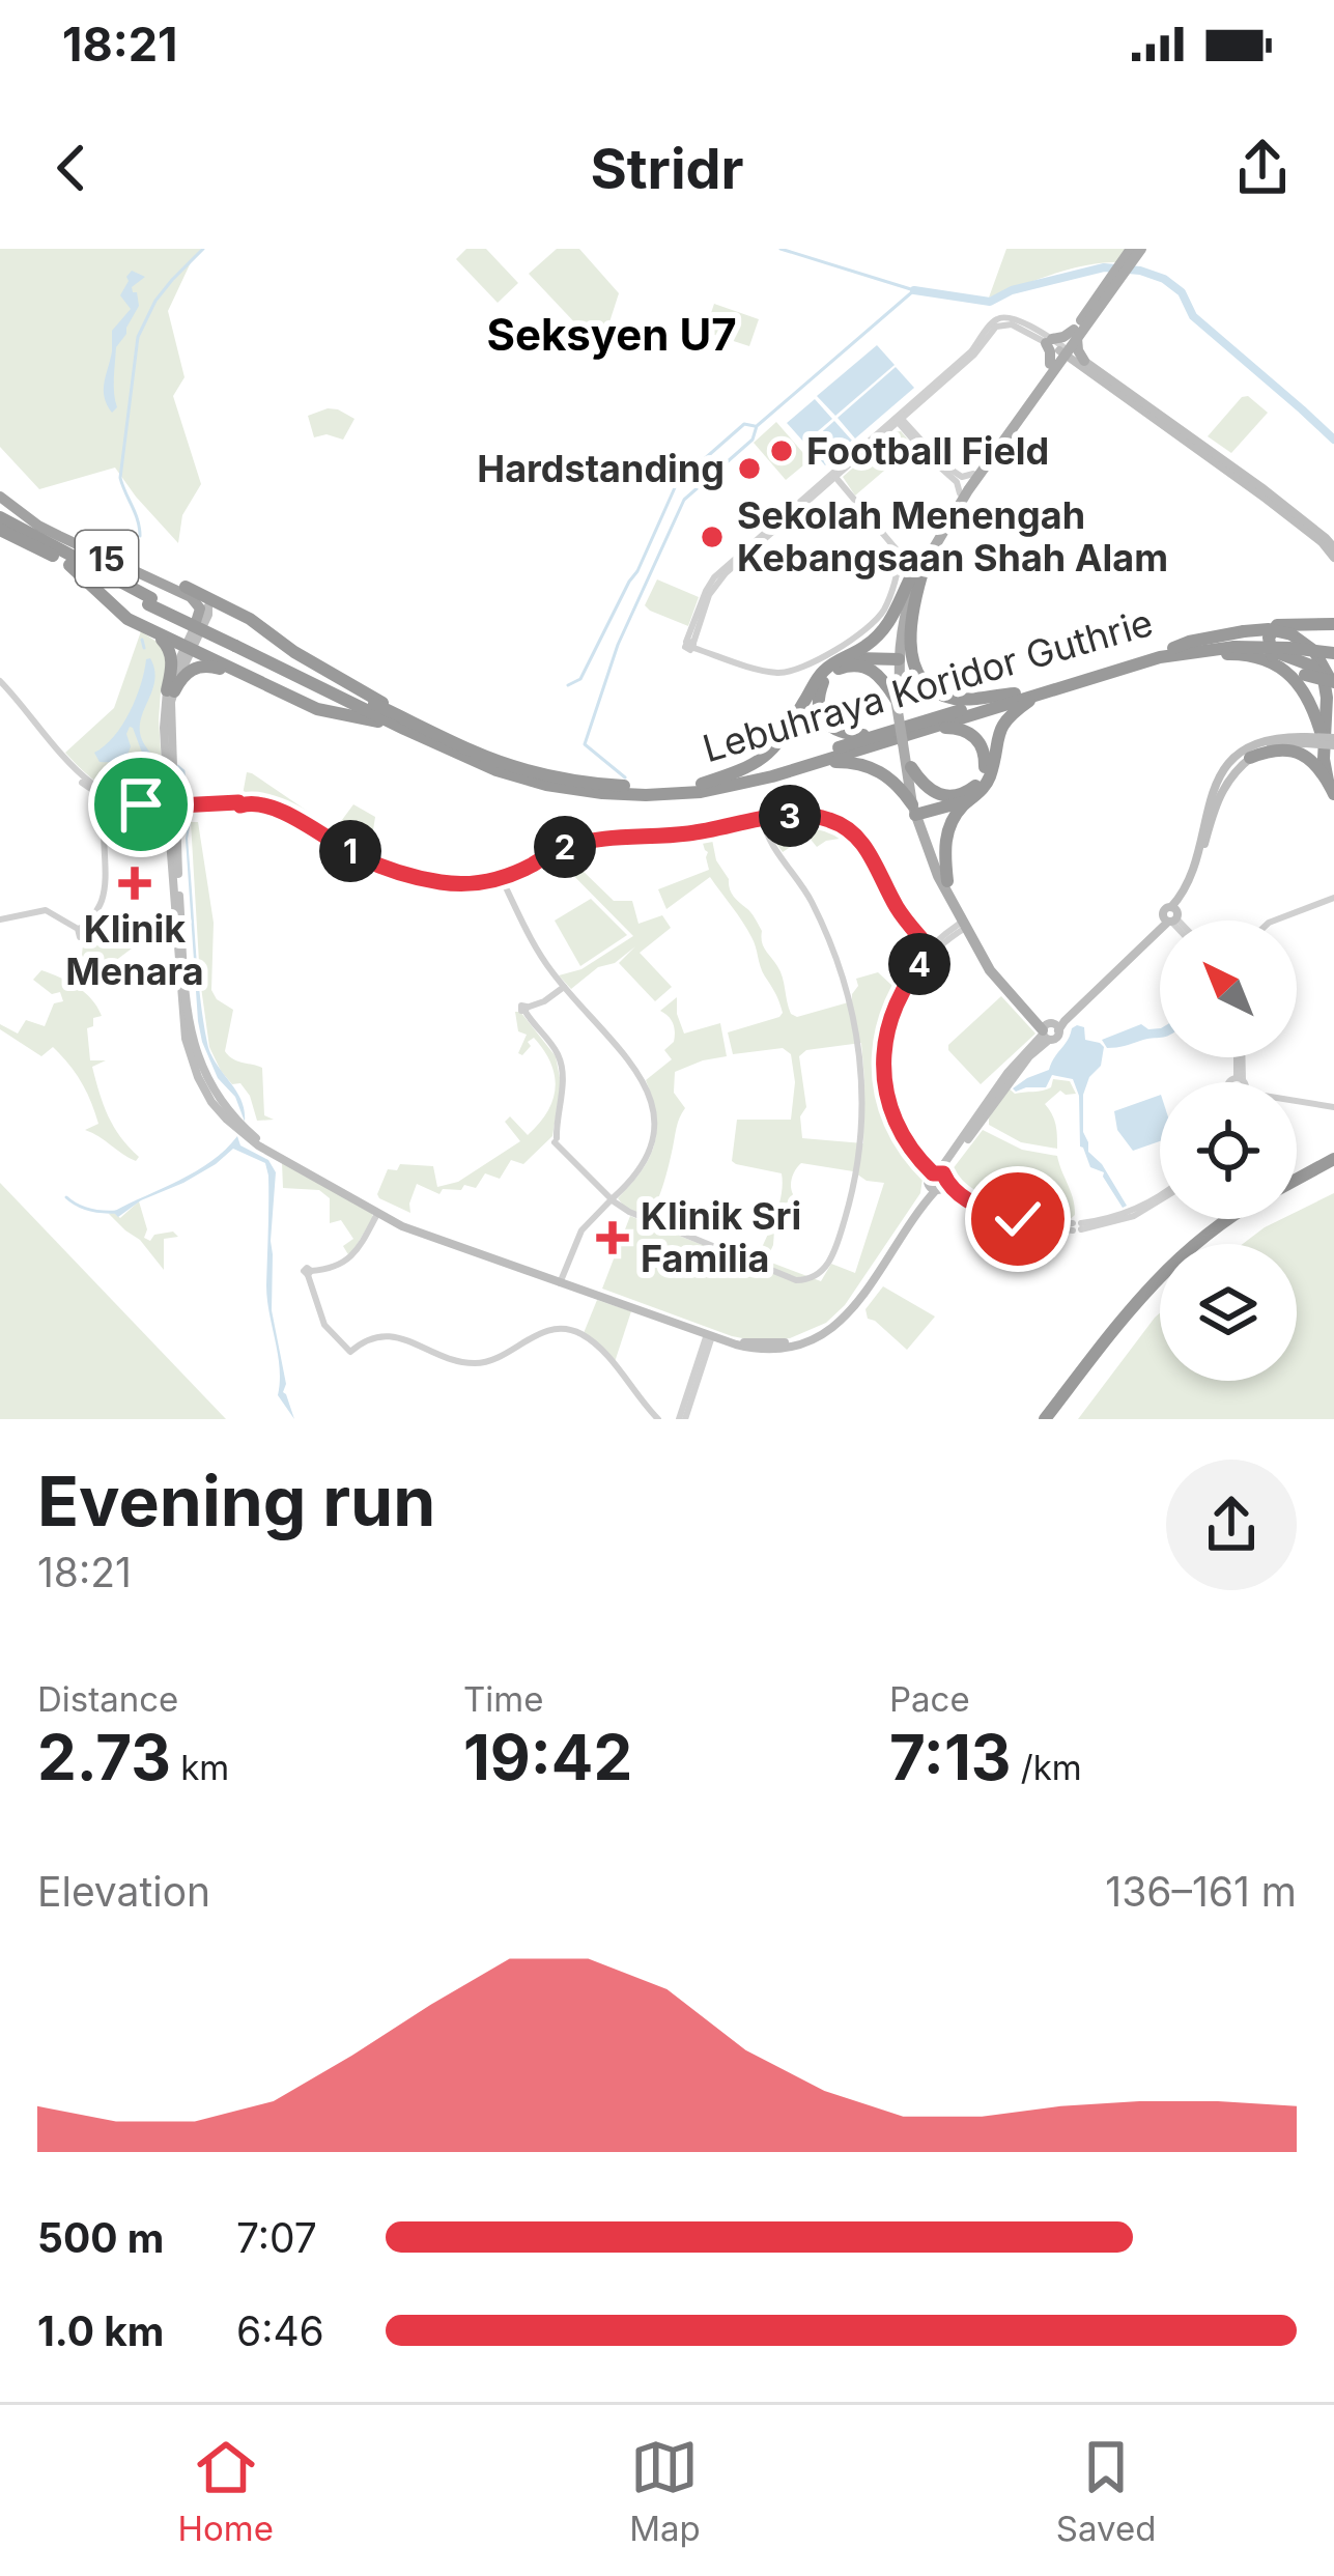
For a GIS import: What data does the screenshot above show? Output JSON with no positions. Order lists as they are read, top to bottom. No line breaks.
{"streets":{"highway":["15","Lebuhraya Koridor Guthrie"]},"districts":["Seksyen U7"],"places":{"other":["Football Field","Hardstanding","Sekolah Menengah Kebangsaan Shah Alam"],"health":["Klinik Menara","Klinik Sri Familia"]},"north":"top left","page":{"status":"18:21","header":"Stridr","pins":["3","2","1","4"],"heading":["Evening run","18:21"],"stats":[["Distance","2.73 km"],["Time","19:42"],["Pace","7:13 /km"]],"chart":["Elevation","136–161 m"],"list":[{"name":"500 m","note":"7:07"},{"name":"1.0 km","note":"6:46"}],"tabs":["Home","Map","Saved"]}}
